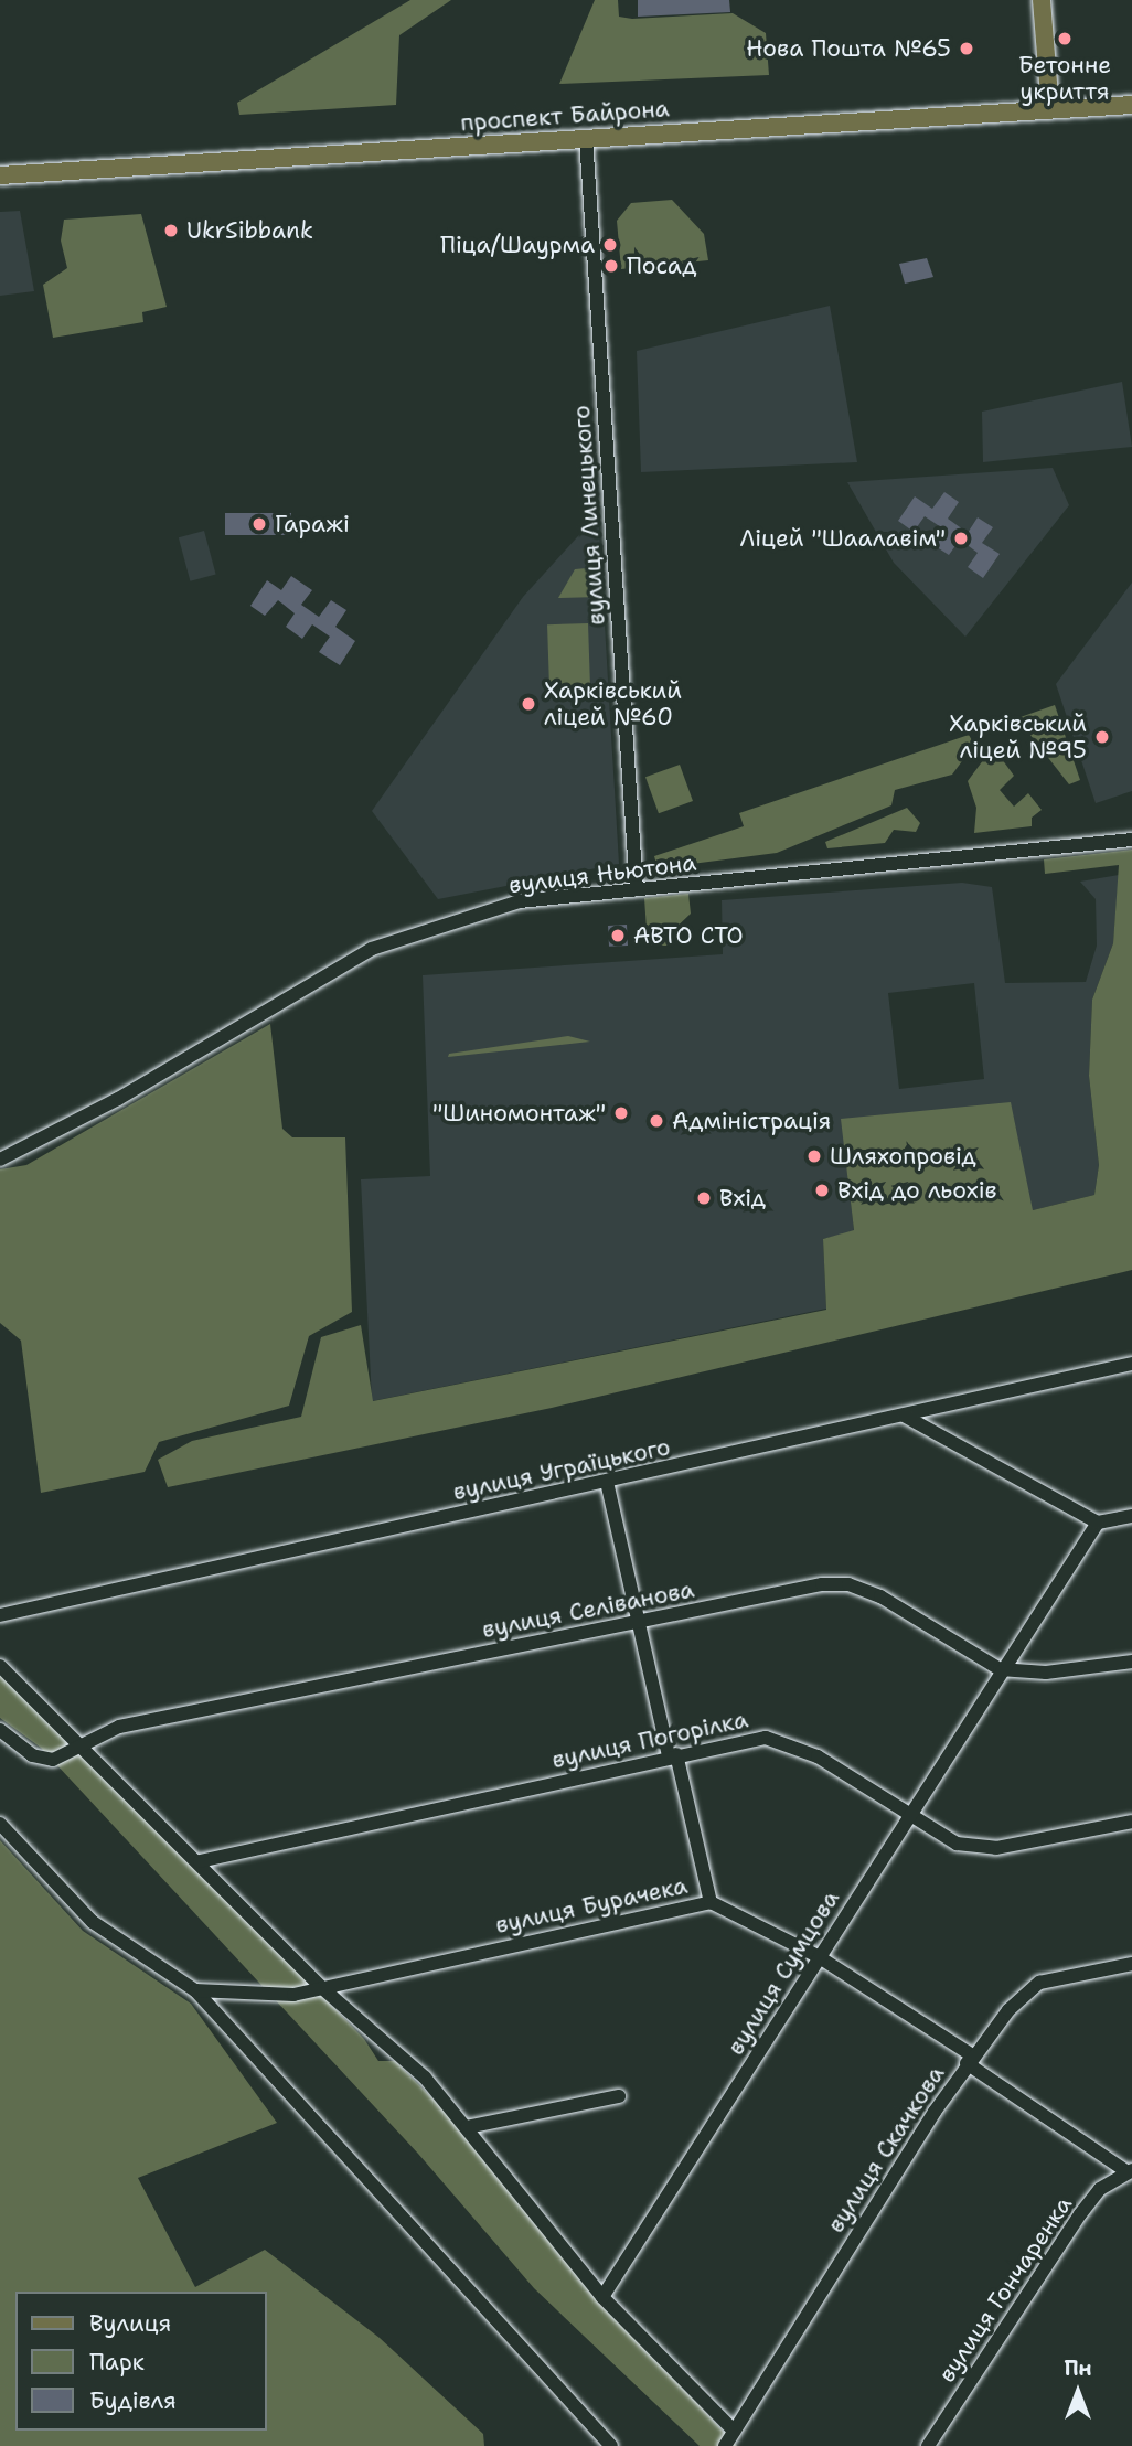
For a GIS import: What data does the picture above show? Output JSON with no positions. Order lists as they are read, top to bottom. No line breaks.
{"streets":{"main road":["проспект Байрона"],"street":["вулиця Линецького","вулиця Ньютона","вулиця Уграїцького","вулиця Селіванова","вулиця Погорілка","вулиця Бурачека","вулиця Сумцова","вулиця Скачкова","вулиця Гончаренка"]},"crossings":[["проспект Байрона","вулиця Линецького"],["вулиця Линецького","вулиця Ньютона"],["вулиця Селіванова","вулиця Сумцова"],["вулиця Погорілка","вулиця Сумцова"],["вулиця Бурачека","вулиця Сумцова"],["вулиця Бурачека","вулиця Скачкова"],["вулиця Бурачека","вулиця Гончаренка"]],"places":["Бетонне укриття","Нова Пошта №65","UkrSibbank","Піца/Шаурма","Посад","Гаражі","Ліцей \"Шаалавім\"","Харківський ліцей №60","Харківський ліцей №95","АВТО СТО","\"Шиномонтаж\"","Адміністрація","Шляхопровід","Вхід до льохів","Вхід"],"legend":["Вулиця","Парк","Будівля"],"north":"top"}
